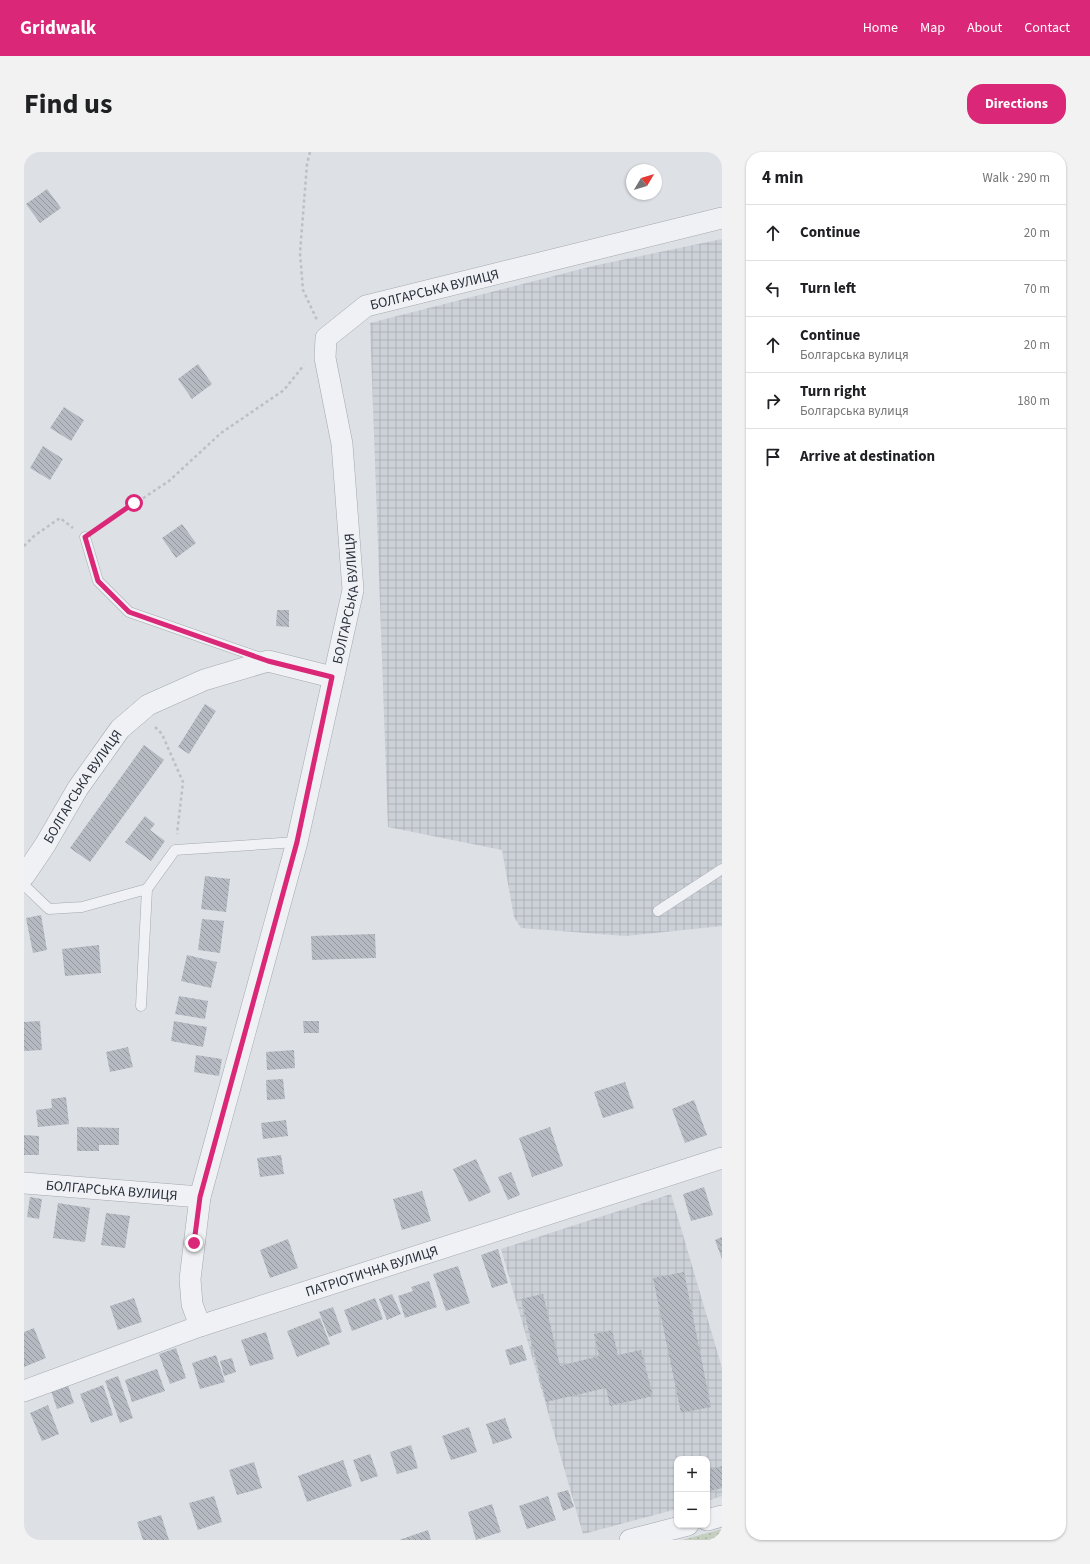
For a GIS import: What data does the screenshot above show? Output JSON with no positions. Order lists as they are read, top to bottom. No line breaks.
{"streets":{"street":["БОЛГАРСЬКА ВУЛИЦЯ","ПАТРІОТИЧНА ВУЛИЦЯ"]},"crossings":[["БОЛГАРСЬКА ВУЛИЦЯ","ПАТРІОТИЧНА ВУЛИЦЯ"]],"north":"top right","page":{"header":"Gridwalk","nav":["Home","Map","About","Contact"],"title":"Find us","buttons":"Directions","heading":["4 min","Walk · 290 m"],"list":[["Continue","20 m"],["Turn left","70 m"],["Continue","Болгарська вулиця","20 m"],["Turn right","Болгарська вулиця","180 m"],"Arrive at destination"],"map_buttons":["+","−"]}}
